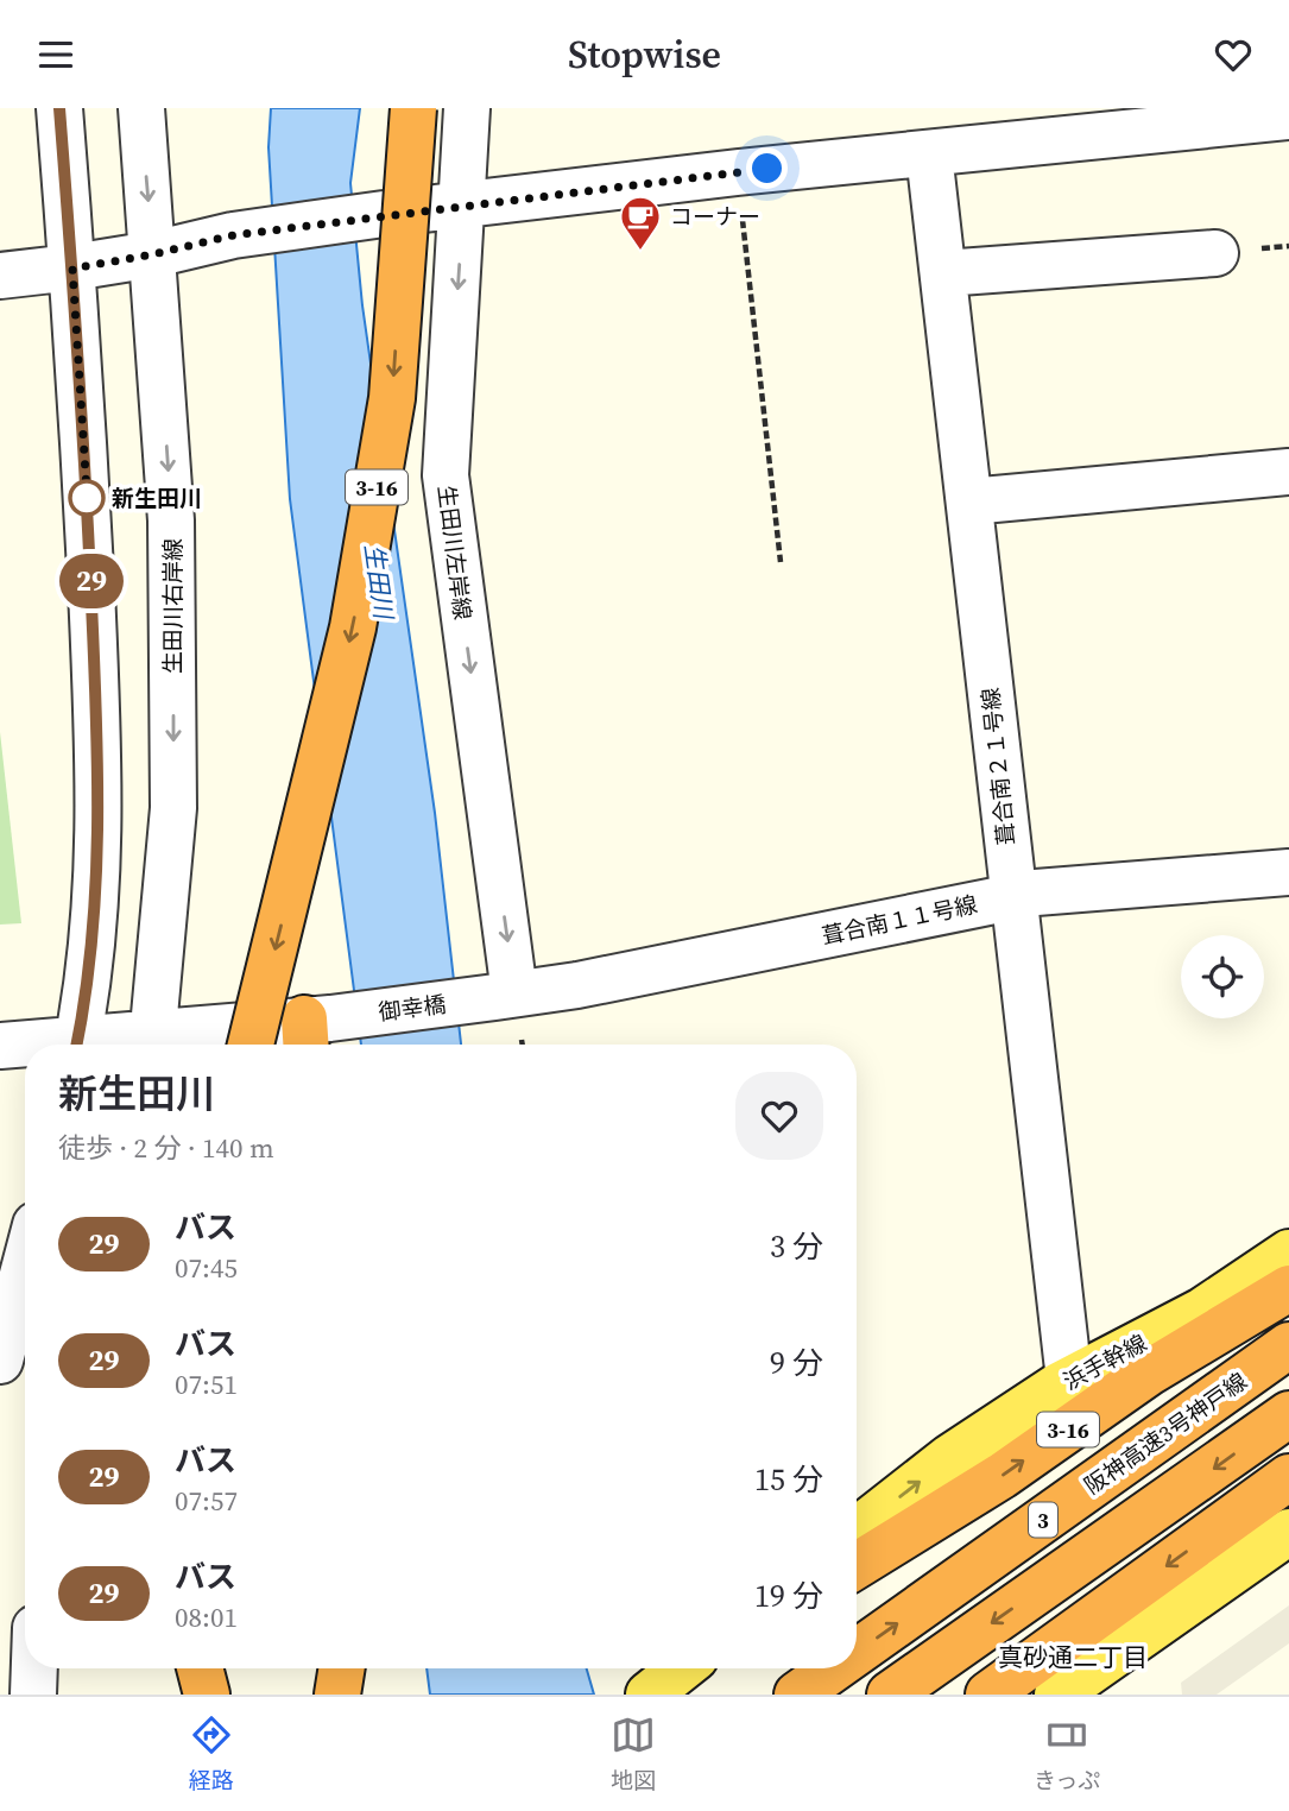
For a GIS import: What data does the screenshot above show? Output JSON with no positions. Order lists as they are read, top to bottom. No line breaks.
{"streets":{"highway":["3-16","阪神高速3号神戸線","3"],"main road":["浜手幹線"],"street":["生田川左岸線","生田川右岸線","葺合南２１号線","葺合南１１号線","御幸橋"]},"crossings":[["生田川左岸線","葺合南１１号線"],["生田川左岸線","御幸橋"],["生田川右岸線","御幸橋"],["葺合南２１号線","葺合南１１号線"],["葺合南２１号線","浜手幹線"],["葺合南１１号線","御幸橋"]],"districts":["真砂通二丁目"],"water":["生田川"],"places":{"cafe":["コーナー"],"other":["新生田川"]},"lines":["bus line 29"],"page":{"header":"Stopwise","on_map":"29","heading":["新生田川","徒歩 · 2 分 · 140 m"],"list":[{"mark":"29","name":"バス","note":"07:45","value":"3 分"},{"mark":"29","name":"バス","note":"07:51","value":"9 分"},{"mark":"29","name":"バス","note":"07:57","value":"15 分"},{"mark":"29","name":"バス","note":"08:01","value":"19 分"}],"tabs":["経路","地図","きっぷ"]}}
